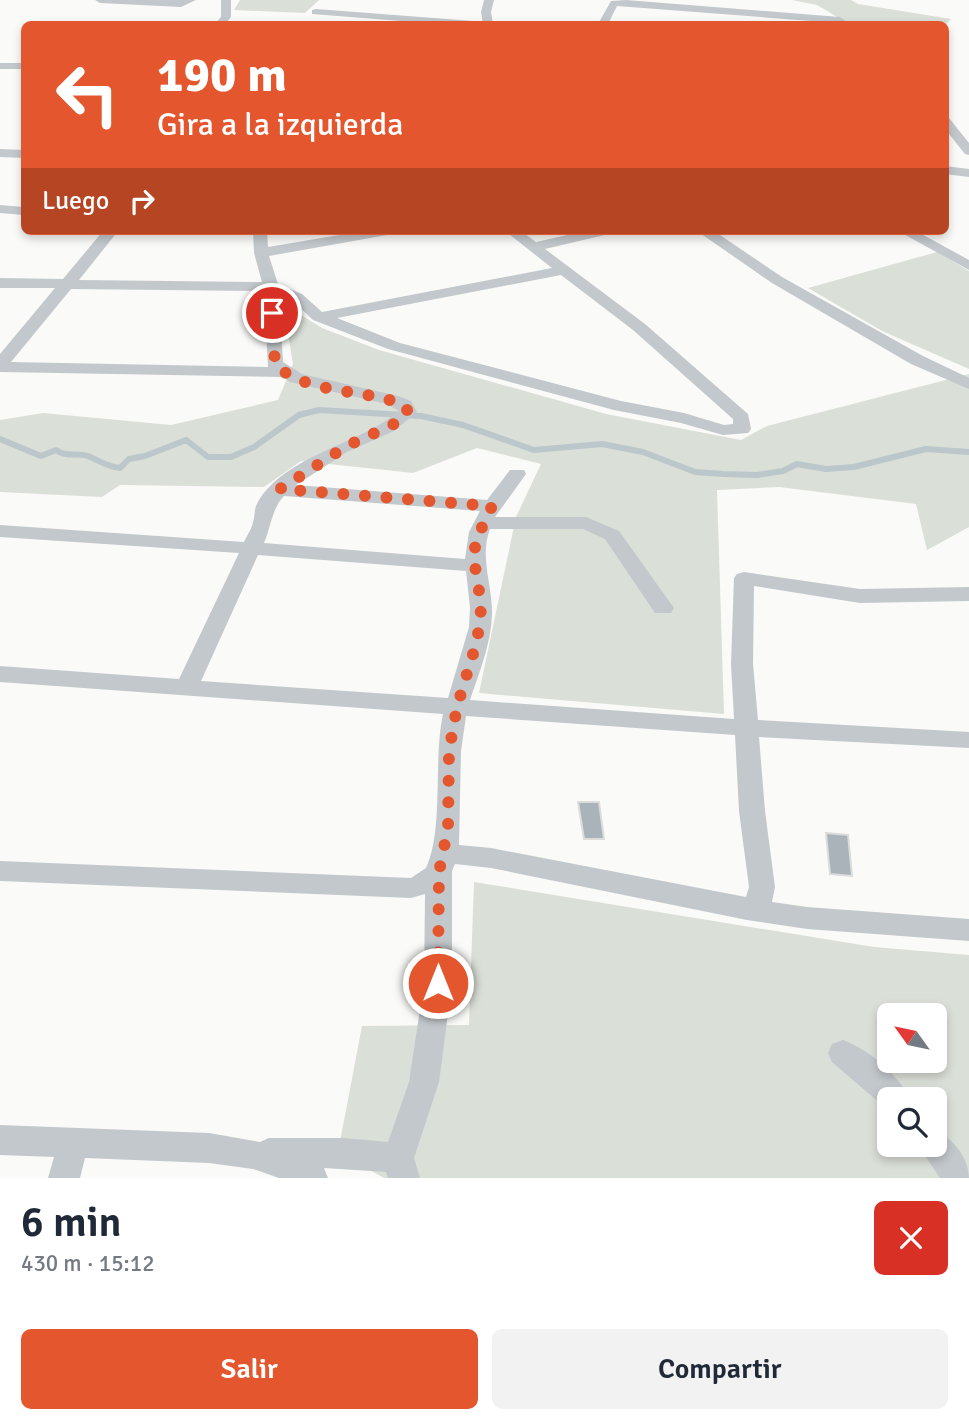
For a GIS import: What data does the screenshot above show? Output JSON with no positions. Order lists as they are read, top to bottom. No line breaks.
{"north":"top left","page":{"turn":["190 m","Gira a la izquierda"],"then":"Luego","heading":["6 min","430 m · 15:12"],"buttons":["Salir","Compartir"]}}
